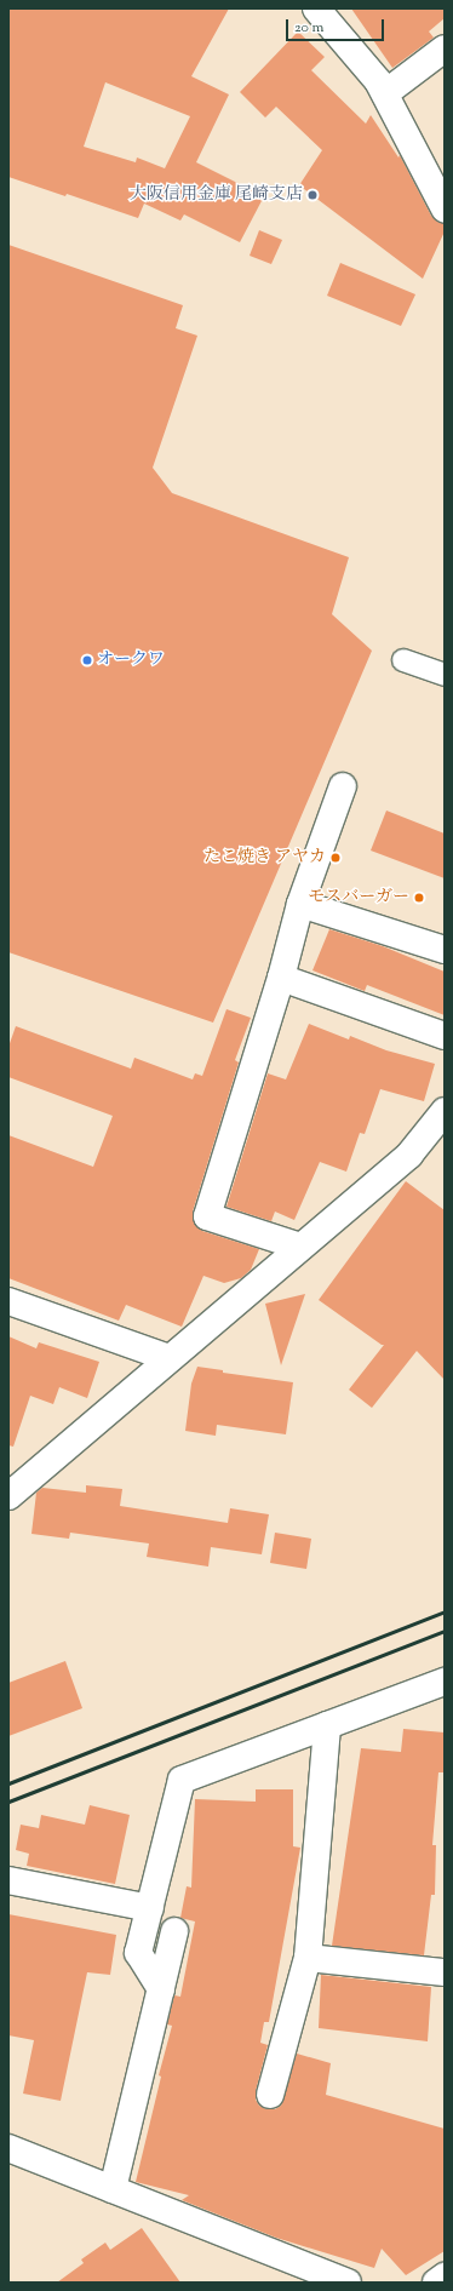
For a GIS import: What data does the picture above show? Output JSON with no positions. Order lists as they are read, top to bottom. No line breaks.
{"places":["大阪信用金庫 尾崎支店","オークワ","たこ焼き アヤカ","モスバーガー"],"scale_bar":"20 m"}
